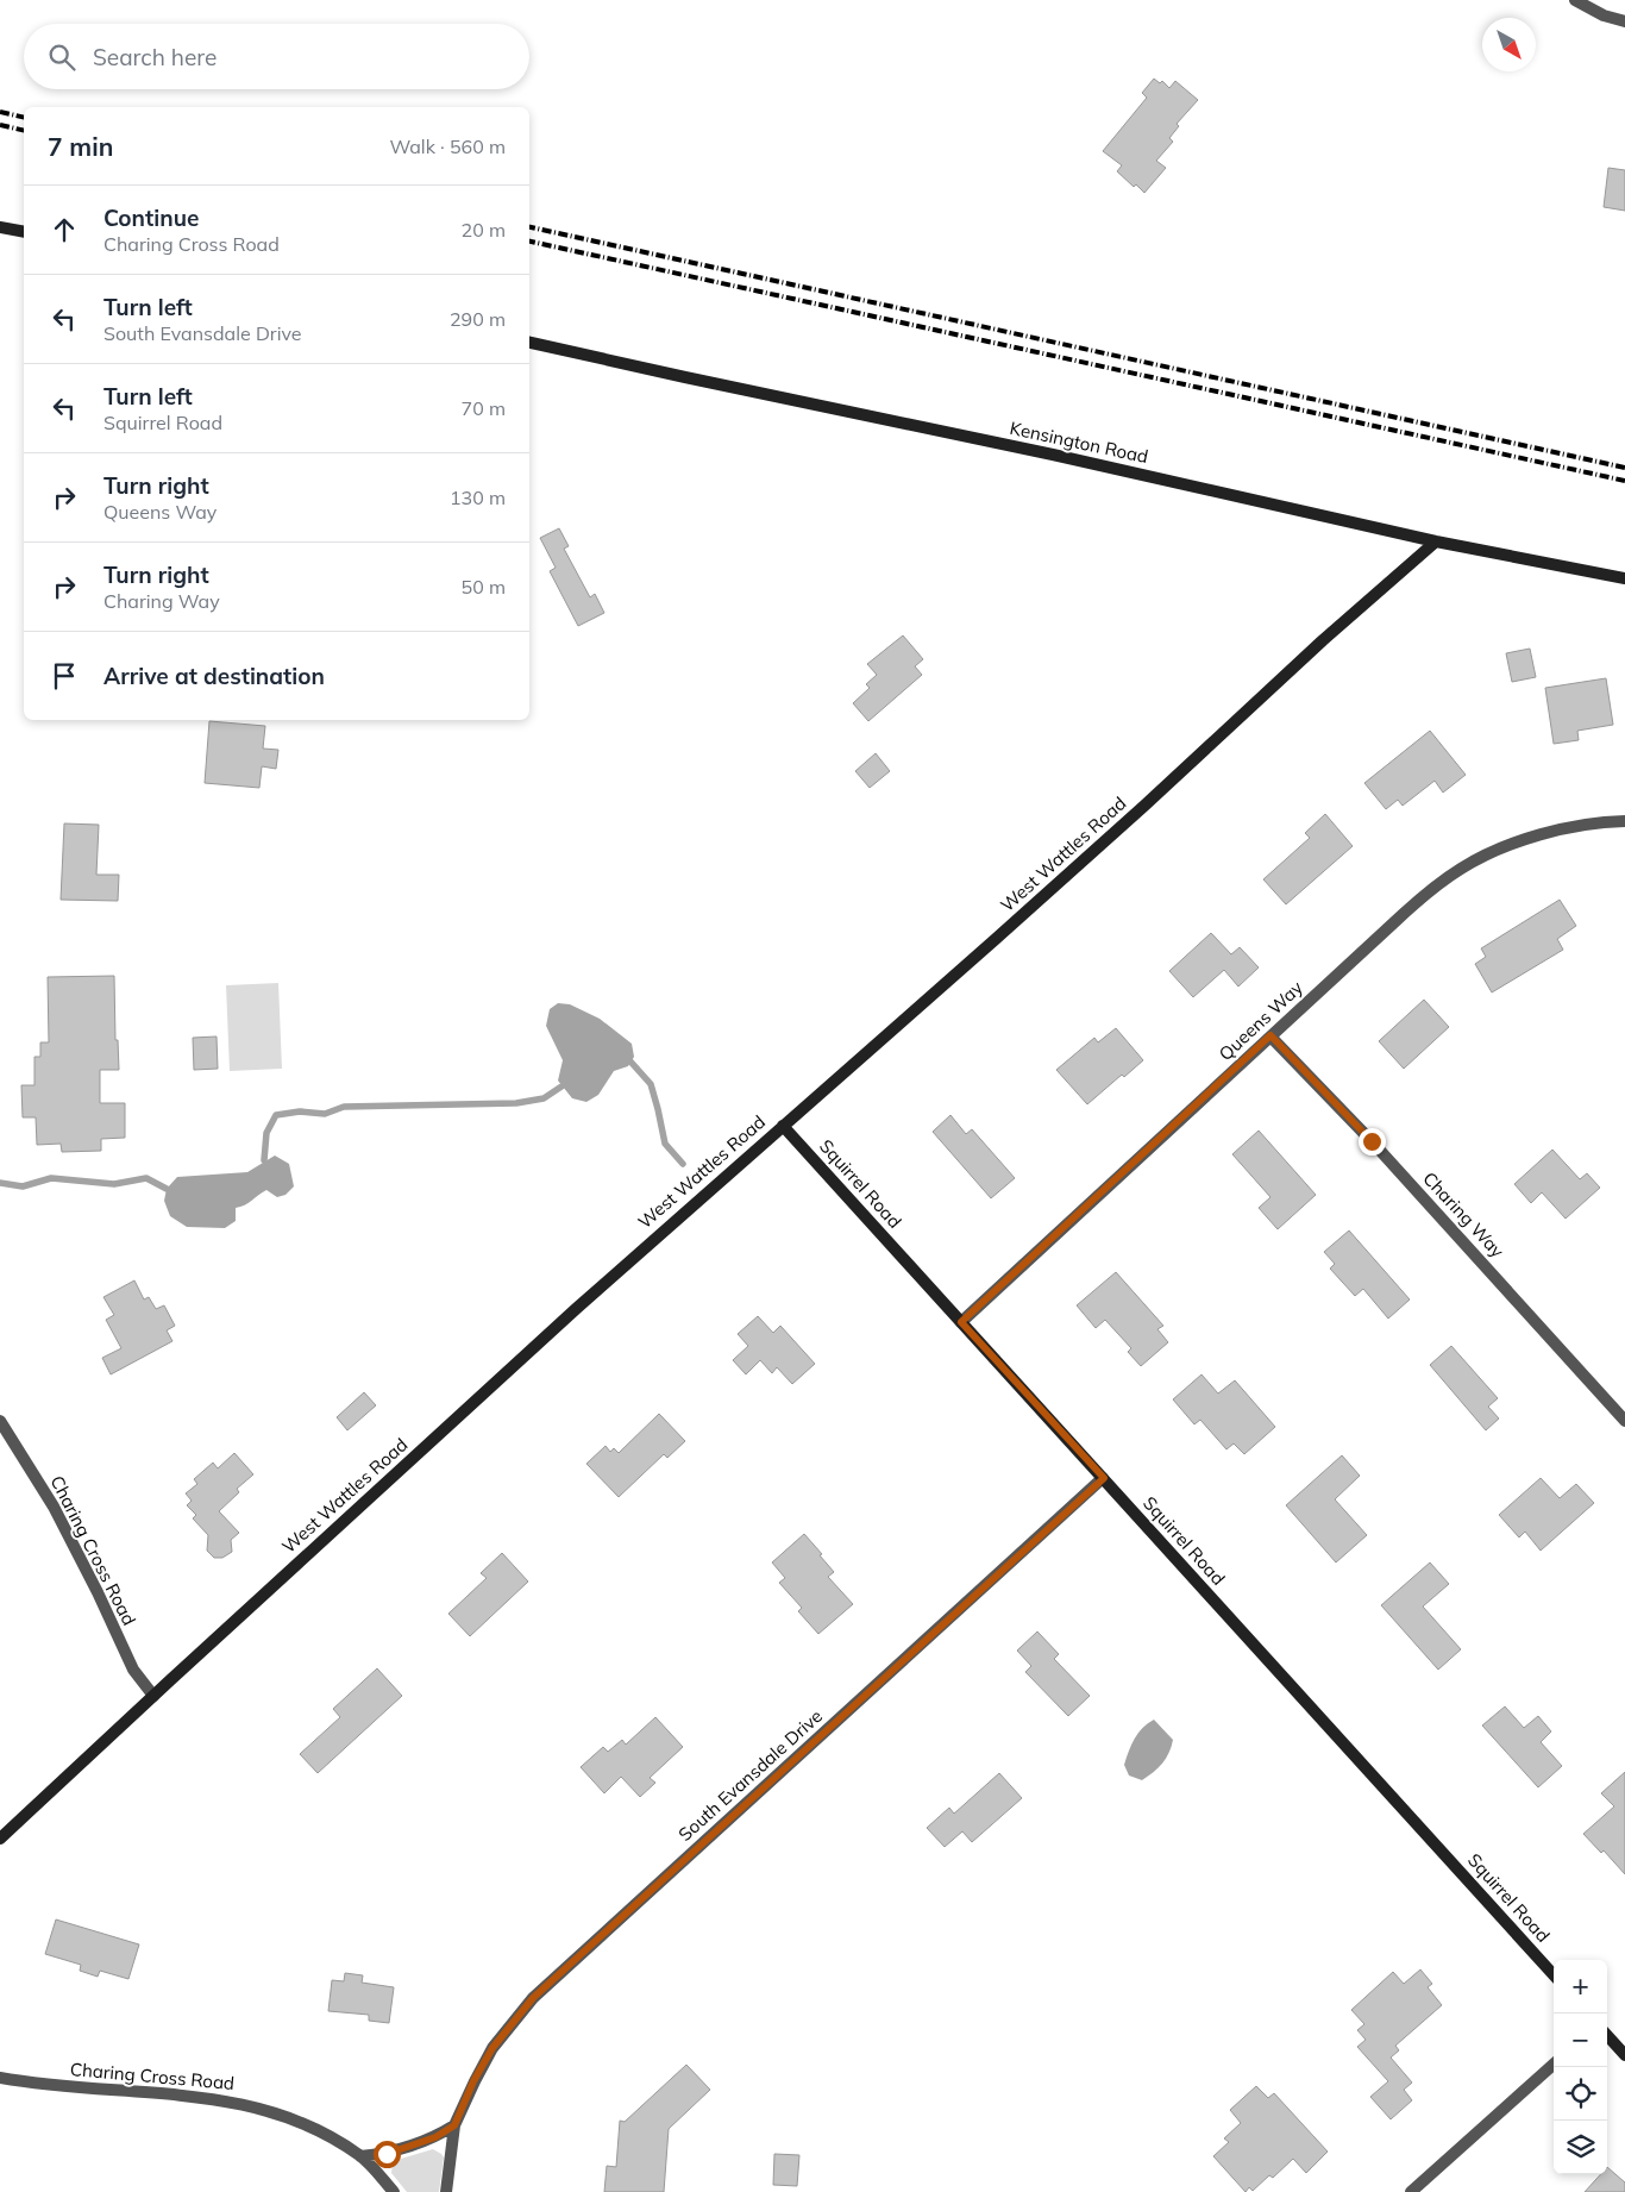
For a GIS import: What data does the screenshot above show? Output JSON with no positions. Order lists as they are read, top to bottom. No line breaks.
{"streets":{"street":["Kensington Road","West Wattles Road","Queens Way","Squirrel Road","Charing Way","Charing Cross Road","South Evansdale Drive"]},"crossings":[["Kensington Road","West Wattles Road"],["West Wattles Road","Squirrel Road"],["West Wattles Road","Charing Cross Road"],["Queens Way","Squirrel Road"],["Queens Way","Charing Way"],["Squirrel Road","South Evansdale Drive"]],"north":"bottom right","page":{"search":"Search here","heading":["7 min","Walk · 560 m"],"list":[["Continue","Charing Cross Road","20 m"],["Turn left","South Evansdale Drive","290 m"],["Turn left","Squirrel Road","70 m"],["Turn right","Queens Way","130 m"],["Turn right","Charing Way","50 m"],"Arrive at destination"],"map_buttons":["+","−"]}}
